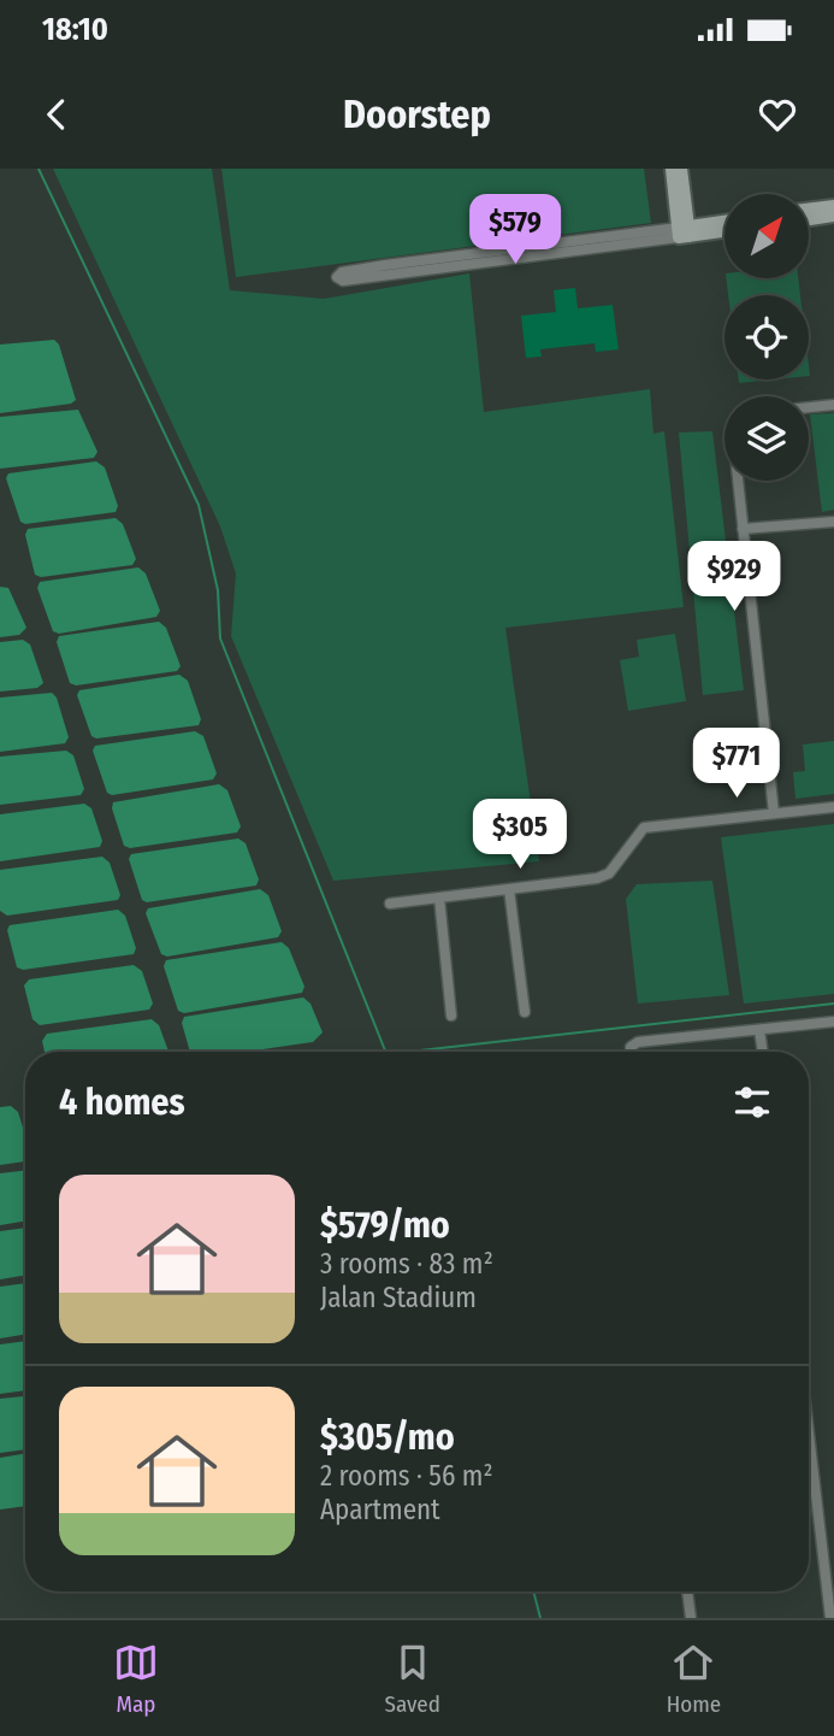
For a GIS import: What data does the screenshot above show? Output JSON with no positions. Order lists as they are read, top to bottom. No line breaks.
{"north":"top right","page":{"status":"18:10","header":"Doorstep","price":["$579","$929","$771","$305"],"heading":"4 homes","list":[{"name":"$579/mo","note":"3 rooms · 83 m² · Jalan Stadium"},{"name":"$305/mo","note":"2 rooms · 56 m² · Apartment"}],"tabs":["Map","Saved","Home"]}}
